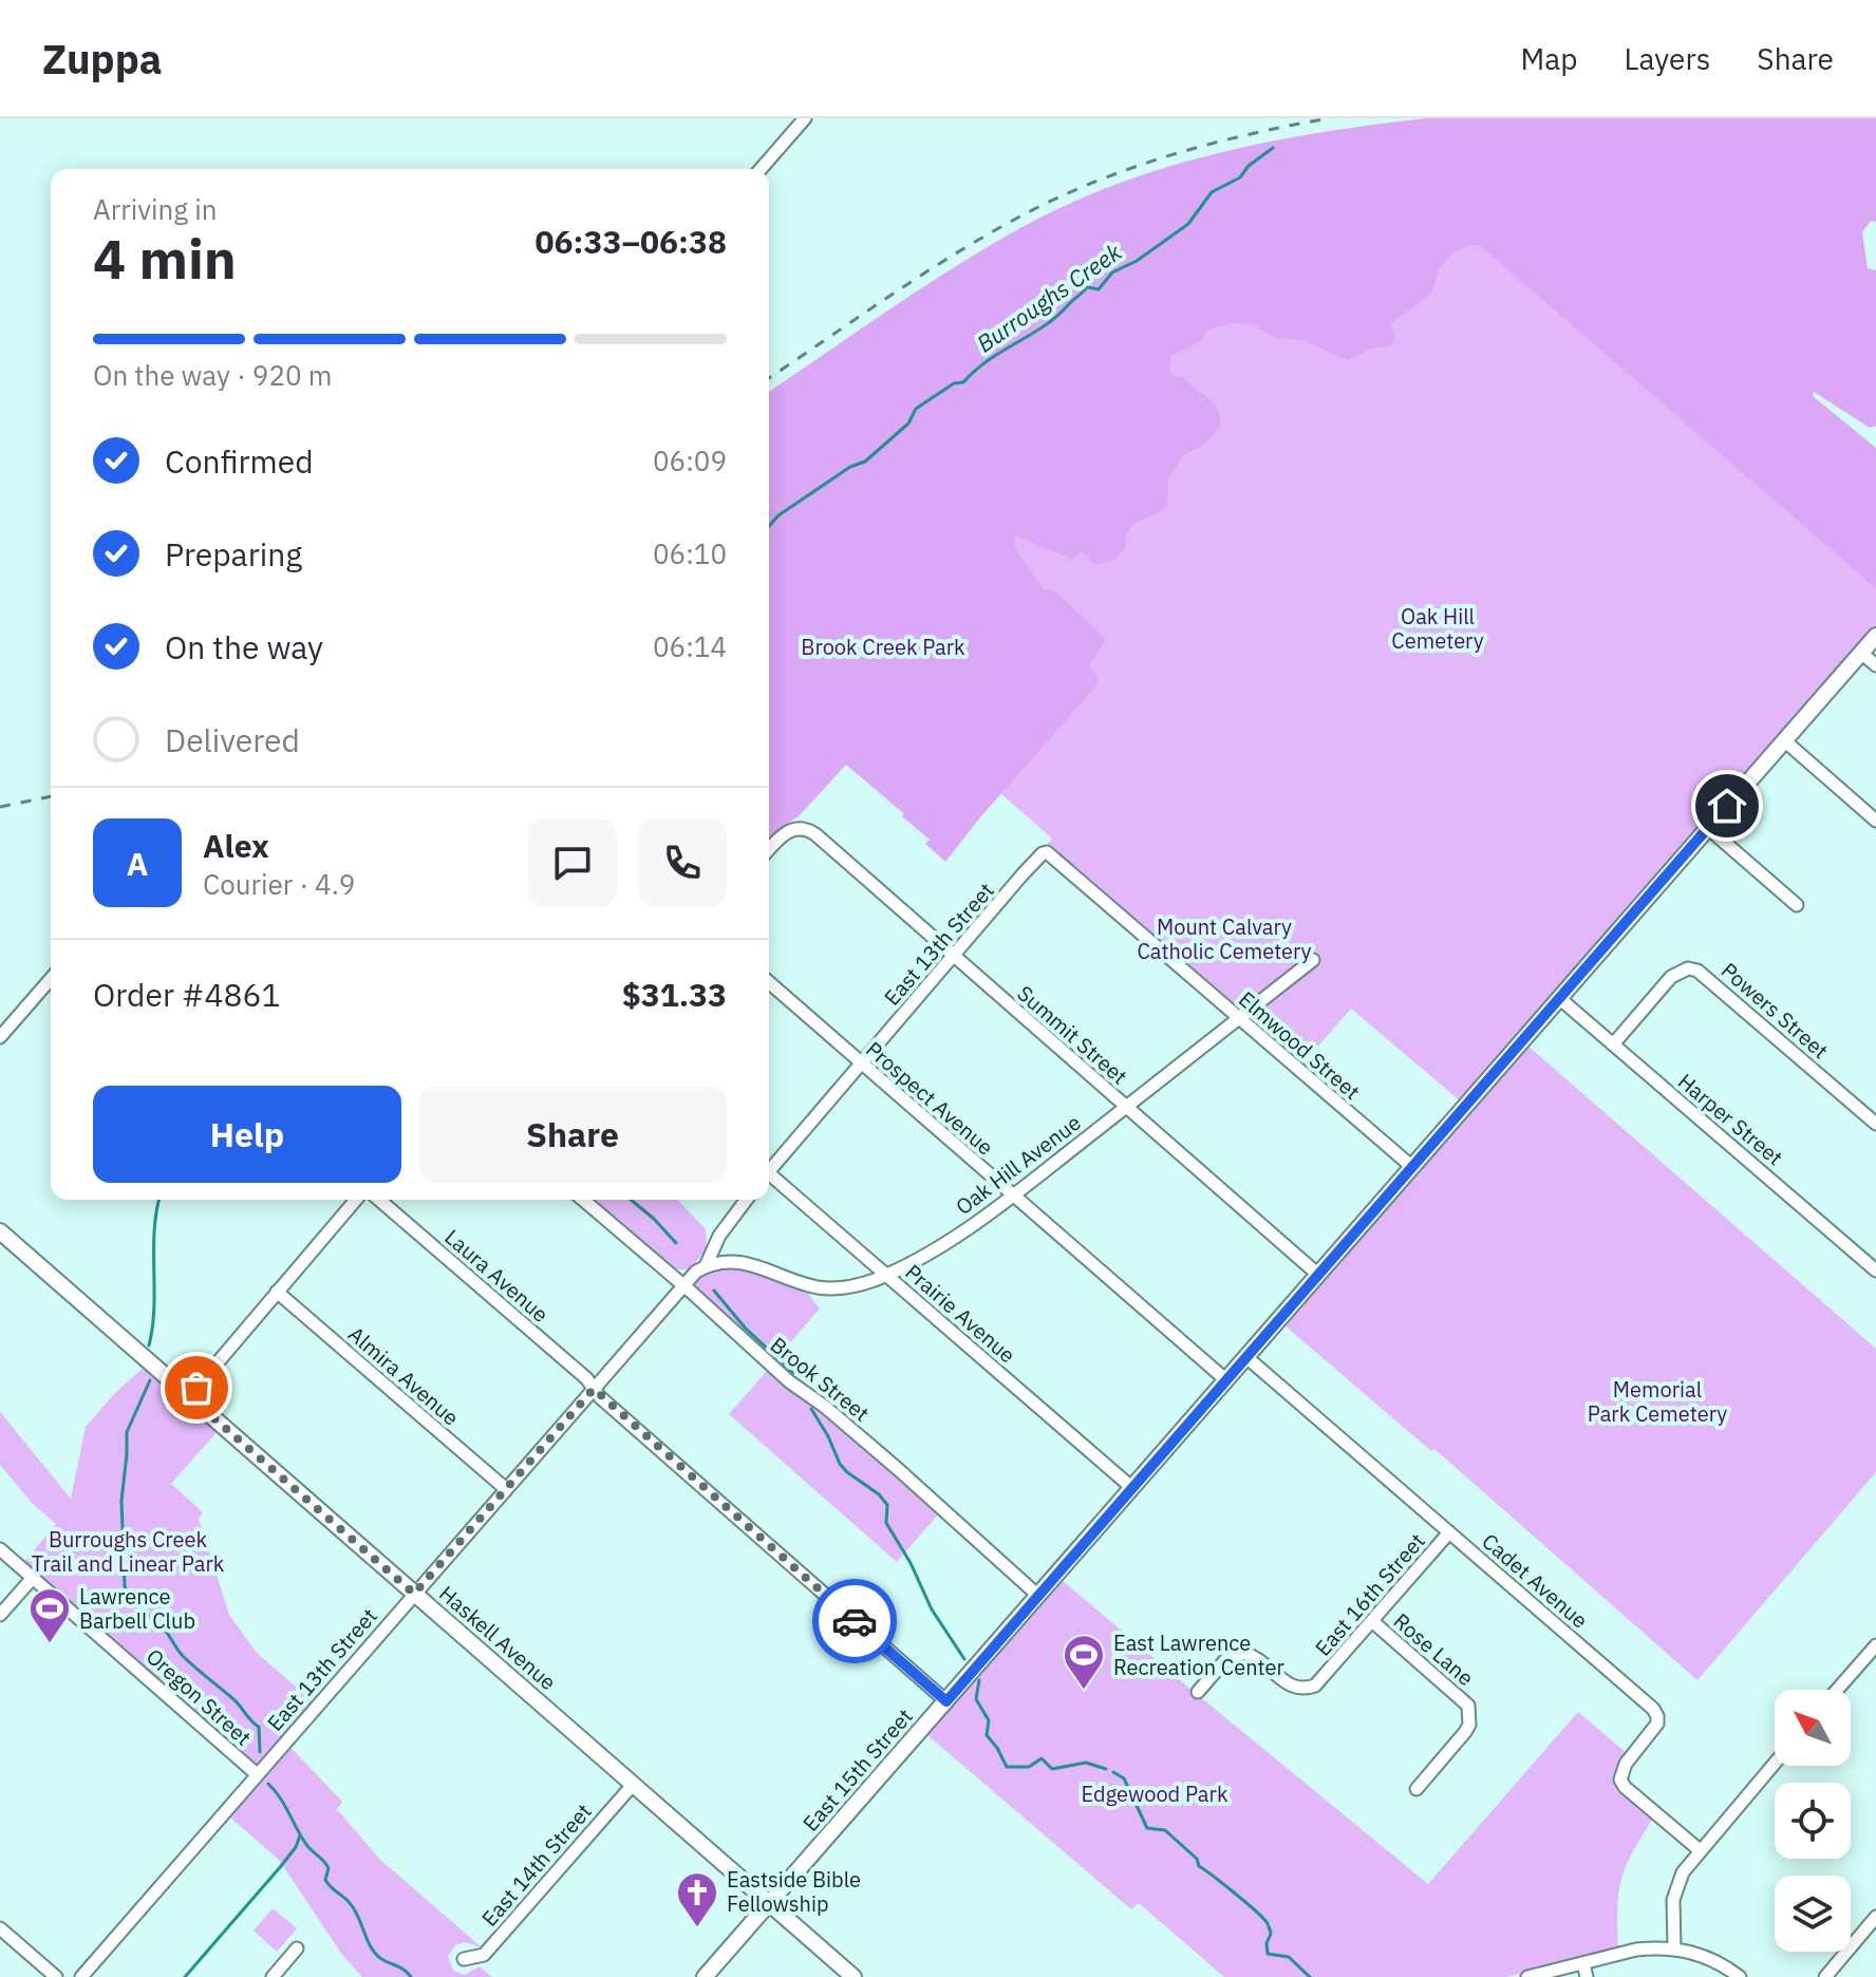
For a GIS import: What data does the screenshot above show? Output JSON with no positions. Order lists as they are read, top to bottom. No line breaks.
{"streets":{"main road":["Haskell Avenue","East 15th Street"],"street":["East 13th Street","Powers Street","Summit Street","Elmwood Street","Prospect Avenue","Harper Street","Oak Hill Avenue","Laura Avenue","Prairie Avenue","Almira Avenue","Brook Street","Cadet Avenue","East 16th Street","Rose Lane","Oregon Street","East 14th Street"]},"crossings":[["East 13th Street","Summit Street"],["East 13th Street","Elmwood Street"],["East 13th Street","Prospect Avenue"],["East 13th Street","Oak Hill Avenue"],["East 13th Street","Laura Avenue"],["East 13th Street","Almira Avenue"],["East 13th Street","Brook Street"],["East 13th Street","Haskell Avenue"],["East 13th Street","Oregon Street"],["Powers Street","Harper Street"],["Summit Street","Oak Hill Avenue"],["Summit Street","East 15th Street"],["Elmwood Street","Oak Hill Avenue"],["Elmwood Street","East 15th Street"],["Prospect Avenue","Oak Hill Avenue"],["Prospect Avenue","East 15th Street"],["Harper Street","East 15th Street"],["Oak Hill Avenue","Prairie Avenue"],["Laura Avenue","East 15th Street"],["Prairie Avenue","East 15th Street"],["Brook Street","East 15th Street"],["Cadet Avenue","East 16th Street"],["Cadet Avenue","East 15th Street"],["East 16th Street","Rose Lane"],["Haskell Avenue","East 15th Street"],["Haskell Avenue","East 14th Street"]],"water":["Burroughs Creek"],"parks":["Oak Hill Cemetery","Brook Creek Park","Mount Calvary Catholic Cemetery","Memorial Park Cemetery","Burroughs Creek Trail and Linear Park","Edgewood Park"],"places":{"sports":["Lawrence Barbell Club","East Lawrence Recreation Center"],"church":["Eastside Bible Fellowship"]},"north":"top left","page":{"header":"Zuppa","nav":["Map","Layers","Share"],"heading":["4 min","Arriving in","06:33–06:38"],"panel":["Alex","Courier · 4.9","Order #4861","$31.33"],"bar":"On the way · 920 m","list":[["Confirmed","06:09"],["Preparing","06:10"],["On the way","06:14"],"Delivered"],"round":"A","buttons":["Help","Share"]}}
